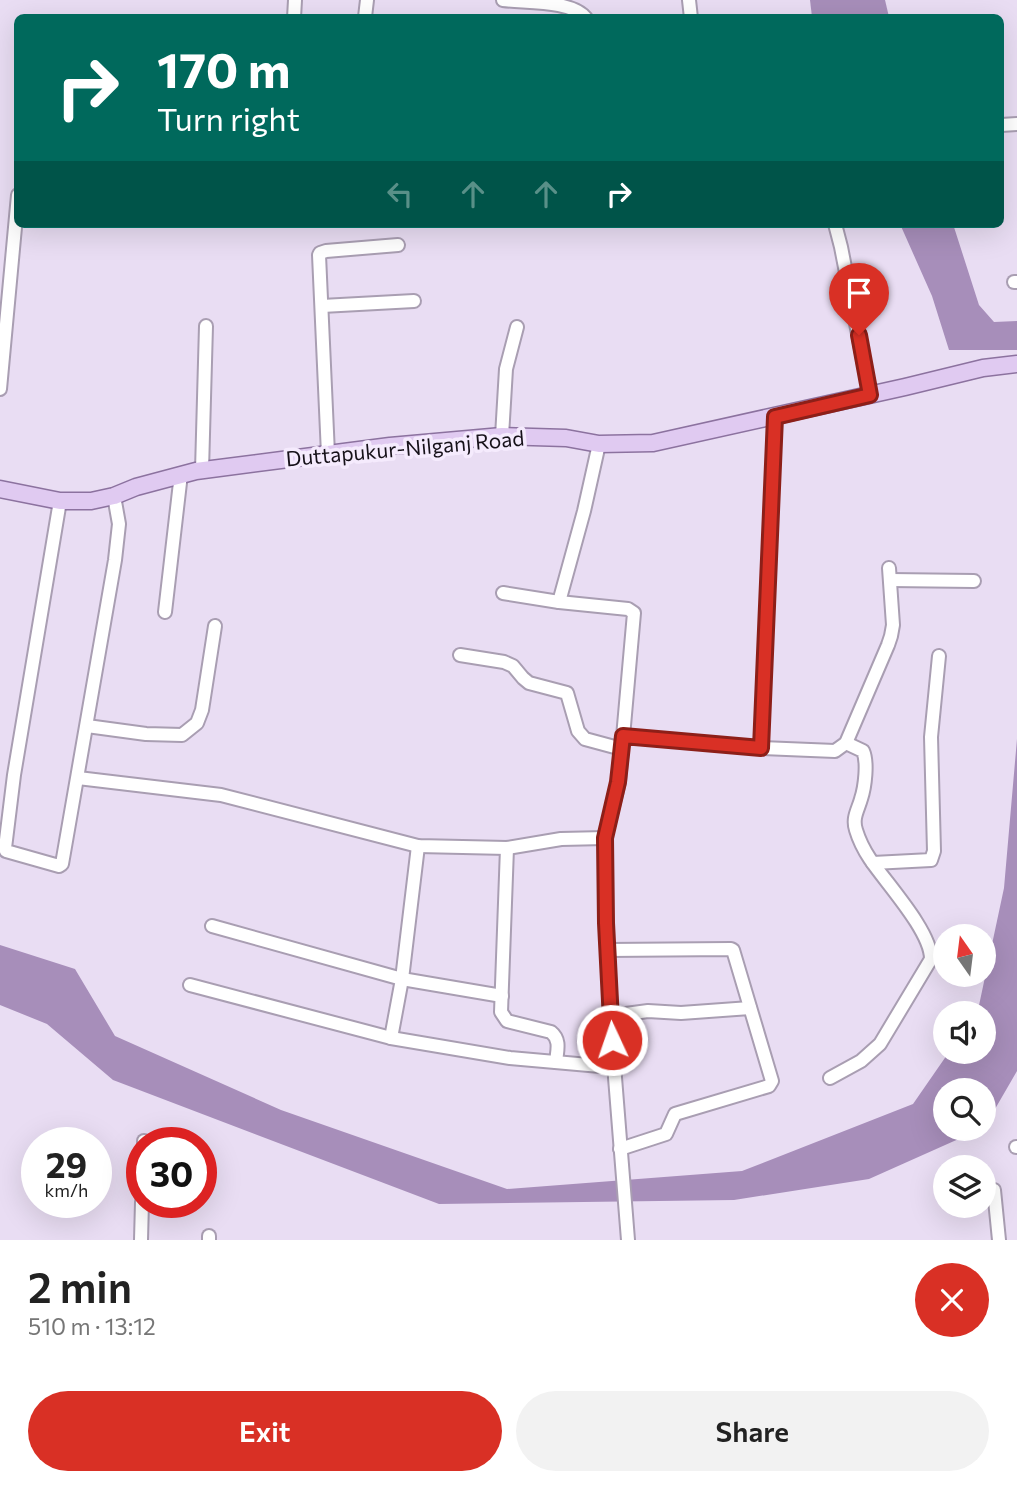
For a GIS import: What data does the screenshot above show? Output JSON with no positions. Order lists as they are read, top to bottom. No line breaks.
{"streets":{"main road":["Duttapukur-Nilganj Road"]},"north":"top","page":{"turn":["170 m","Turn right"],"speed":"29 km/h","limit":"30","heading":["2 min","510 m · 13:12"],"buttons":["Exit","Share"]}}
